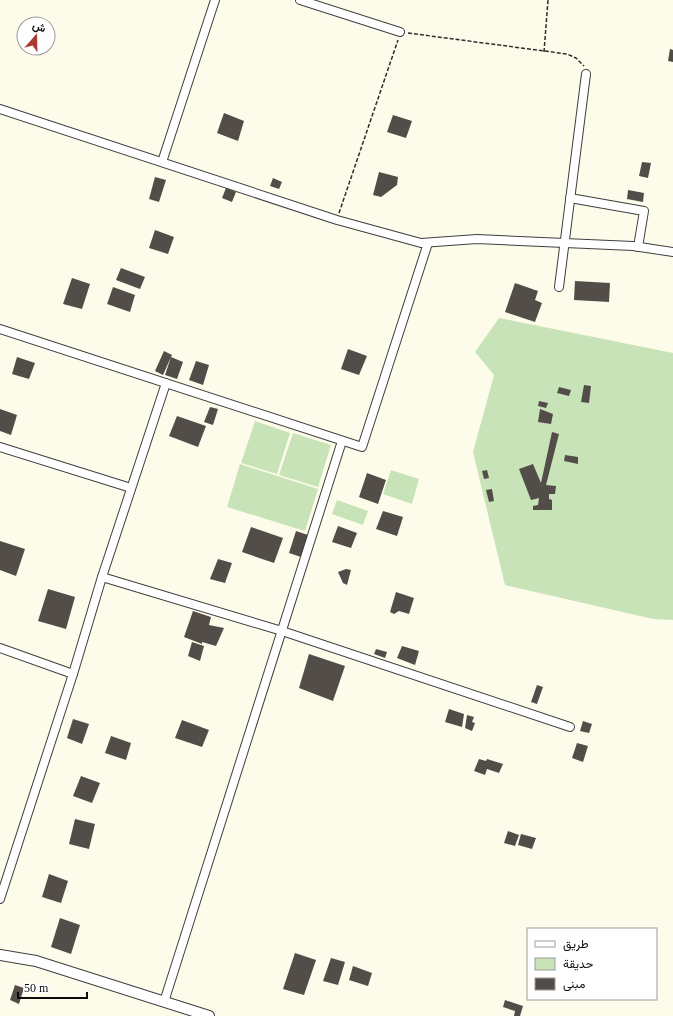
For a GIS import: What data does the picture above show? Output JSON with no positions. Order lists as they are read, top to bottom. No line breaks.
{"legend":["طريق","حديقة","مبنى"],"scale_bar":"50 m","north":"top"}
